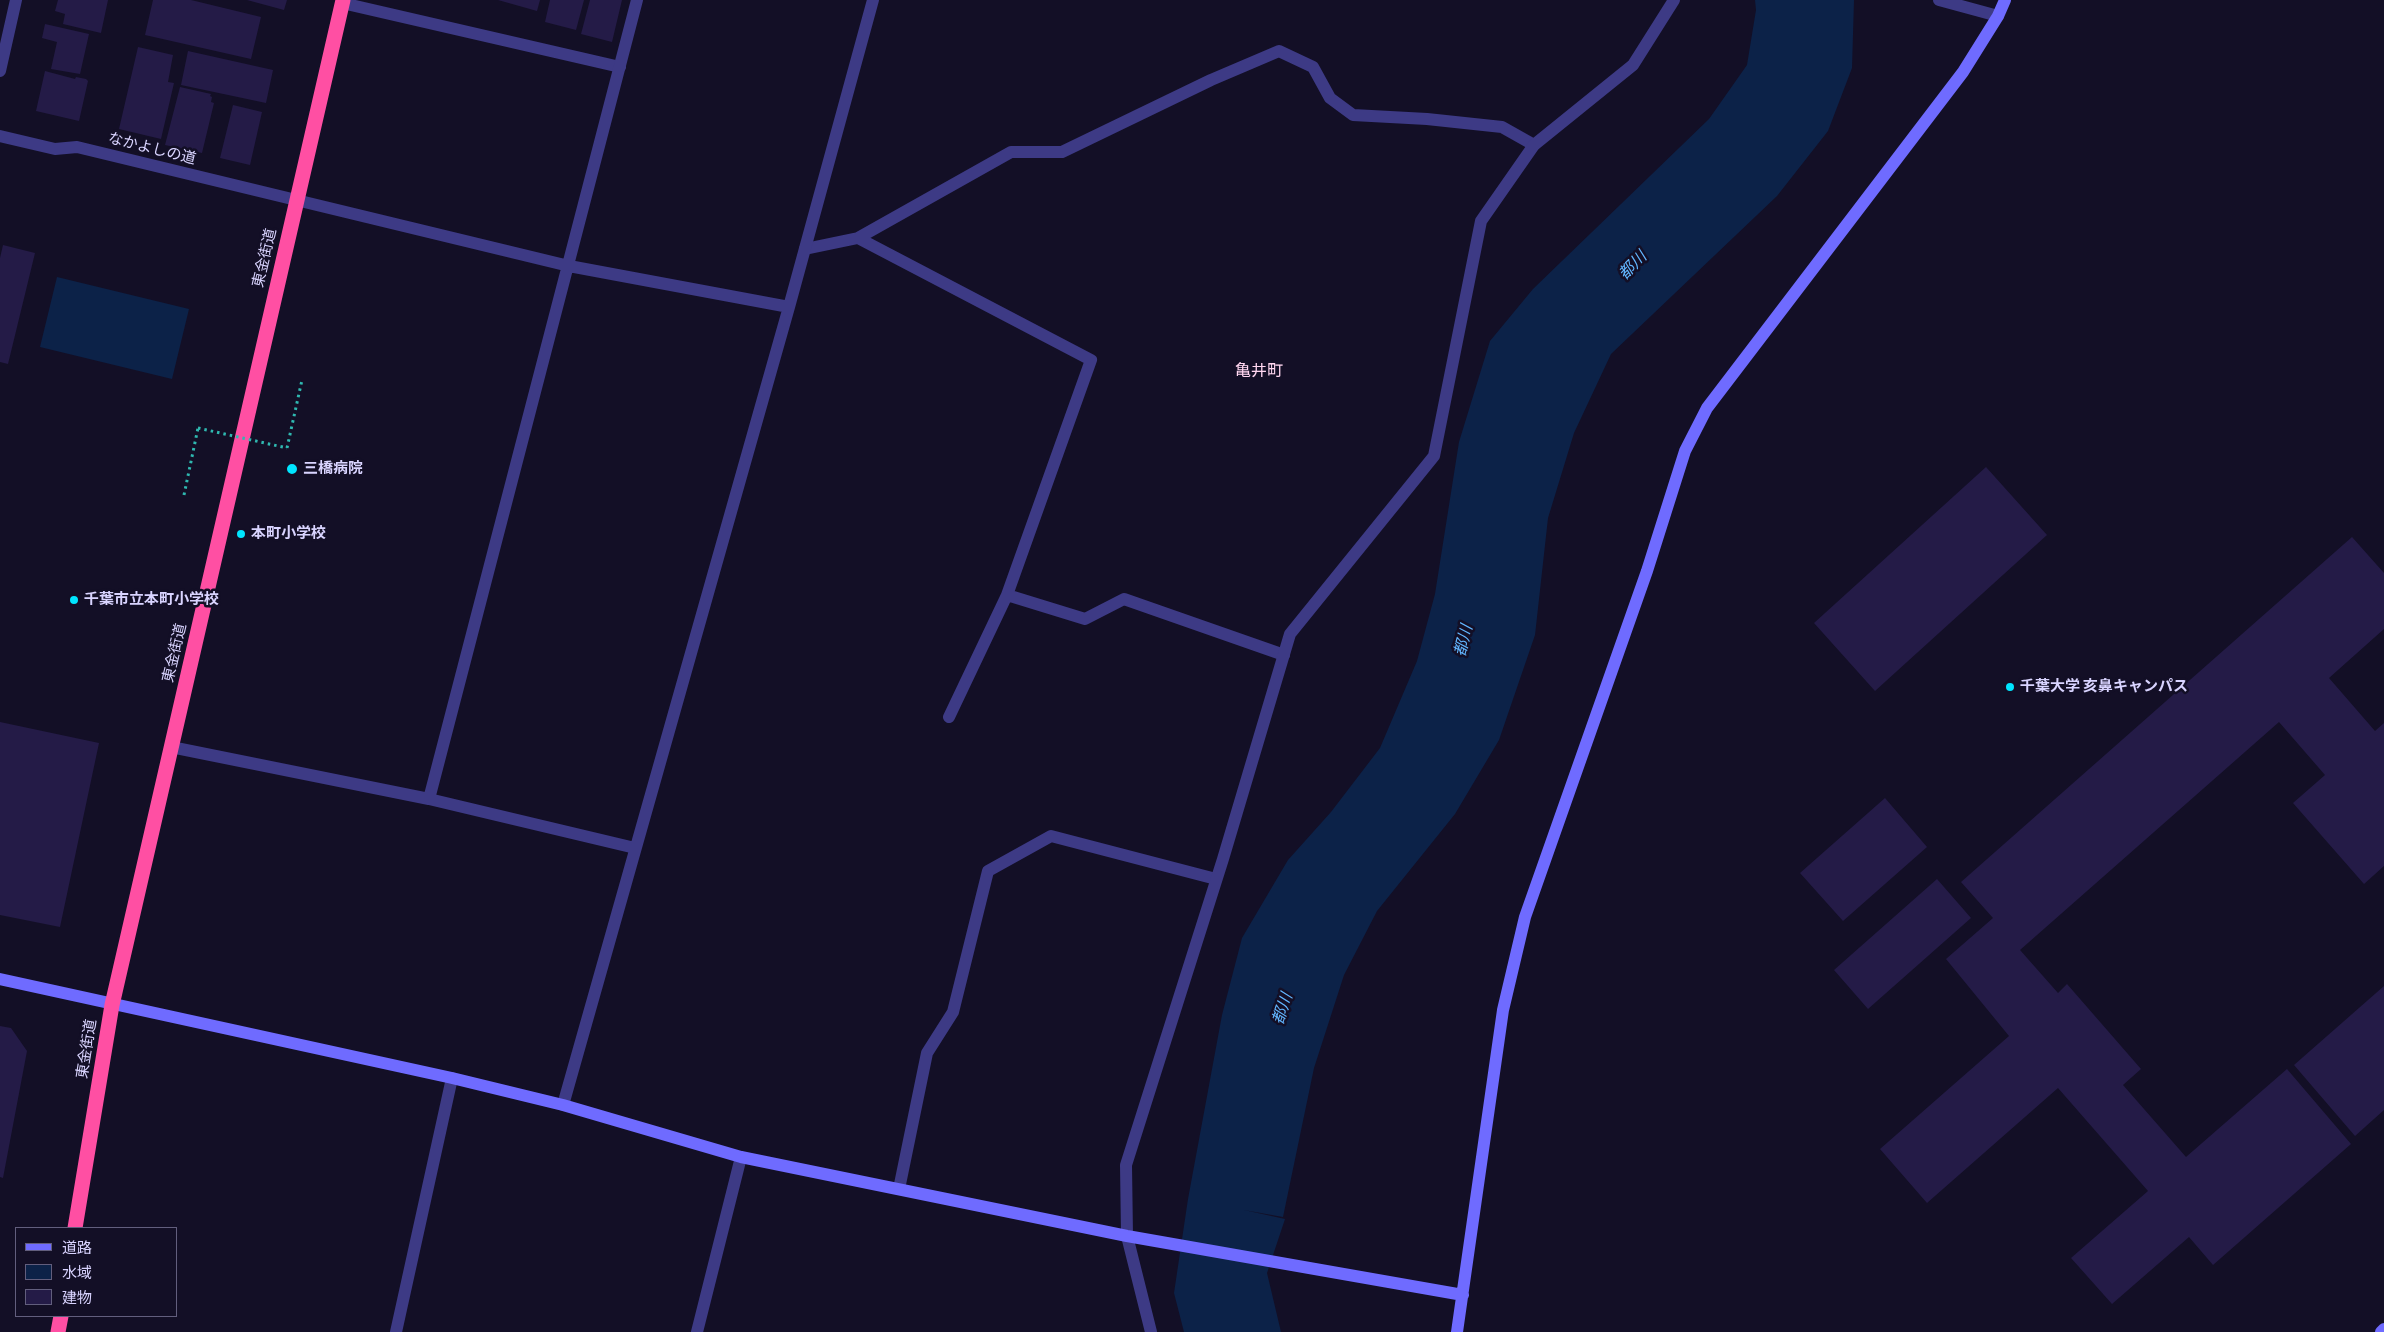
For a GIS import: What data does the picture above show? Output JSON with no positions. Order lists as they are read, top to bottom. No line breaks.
{"streets":{"highway":["東金街道"],"street":["なかよしの道"]},"crossings":[["なかよしの道","東金街道"]],"districts":["亀井町"],"water":["都川"],"places":["三橋病院","本町小学校","千葉市立本町小学校","千葉大学 亥鼻キャンパス"],"legend":["道路","水域","建物"]}
